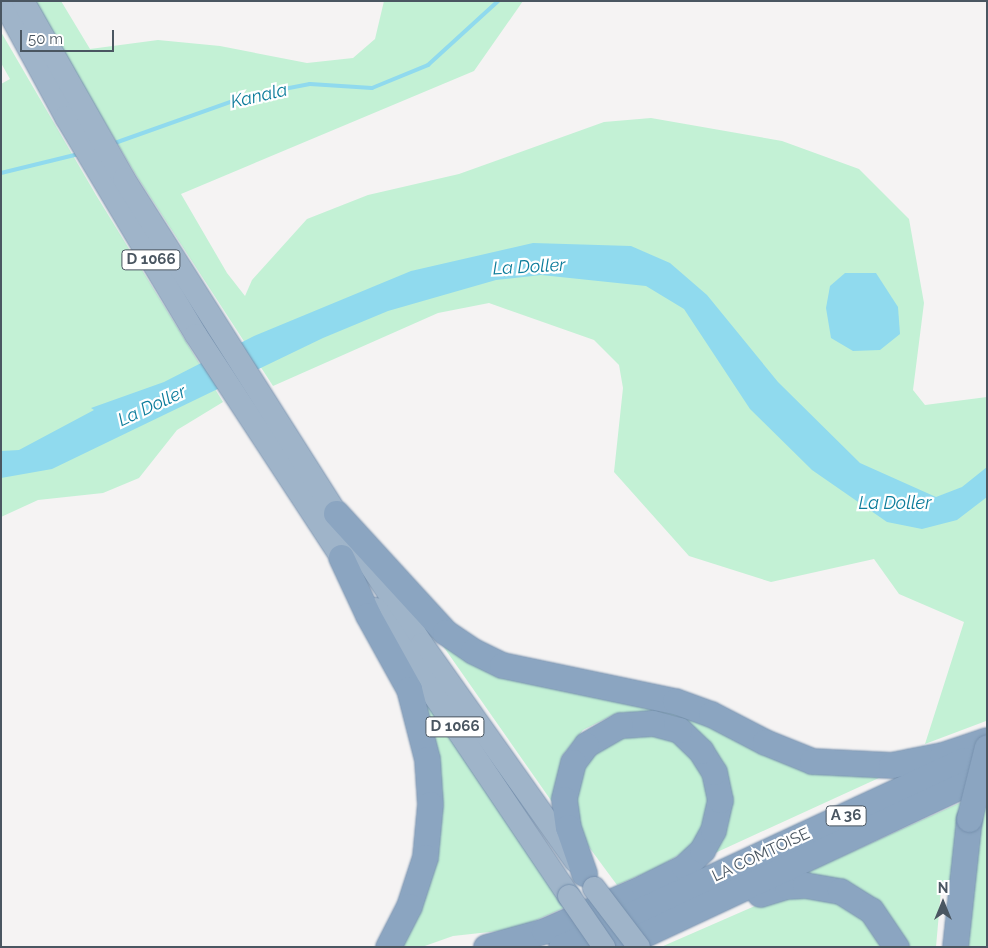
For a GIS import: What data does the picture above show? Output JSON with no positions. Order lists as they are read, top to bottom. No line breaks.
{"streets":{"highway":["D 1066","A 36","LA COMTOISE"]},"water":["Kanala","La Doller"],"scale_bar":"50 m","north":"top"}
